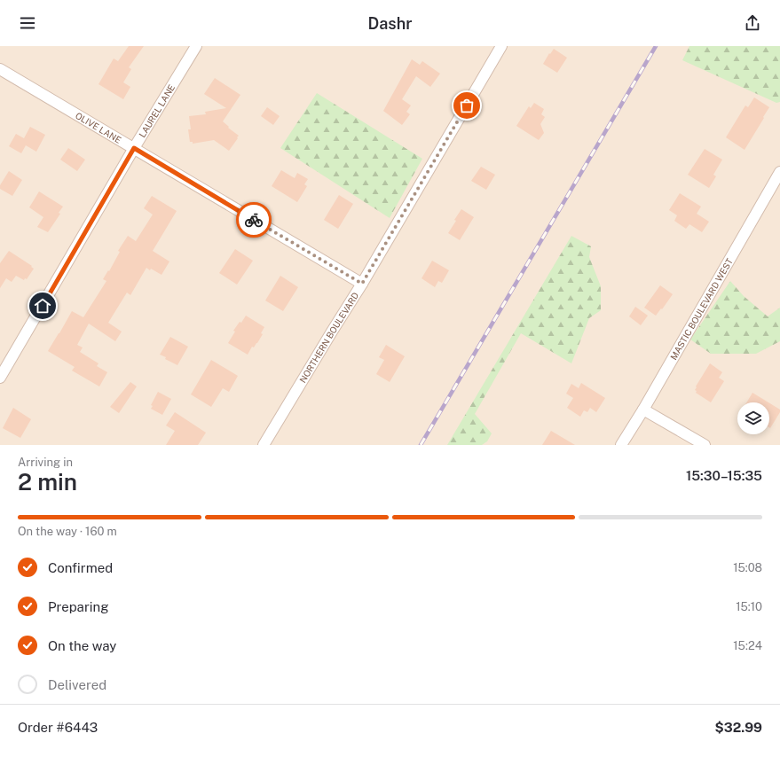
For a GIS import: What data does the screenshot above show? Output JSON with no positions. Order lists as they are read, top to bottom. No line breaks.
{"streets":{"street":["LAUREL LANE","OLIVE LANE","MASTIC BOULEVARD WEST","NORTHERN BOULEVARD"]},"crossings":[["LAUREL LANE","OLIVE LANE"],["OLIVE LANE","NORTHERN BOULEVARD"]],"page":{"header":"Dashr","heading":["2 min","Arriving in","15:30–15:35"],"panel":["Order #6443","$32.99"],"bar":"On the way · 160 m","list":[["Confirmed","15:08"],["Preparing","15:10"],["On the way","15:24"],"Delivered"]}}
